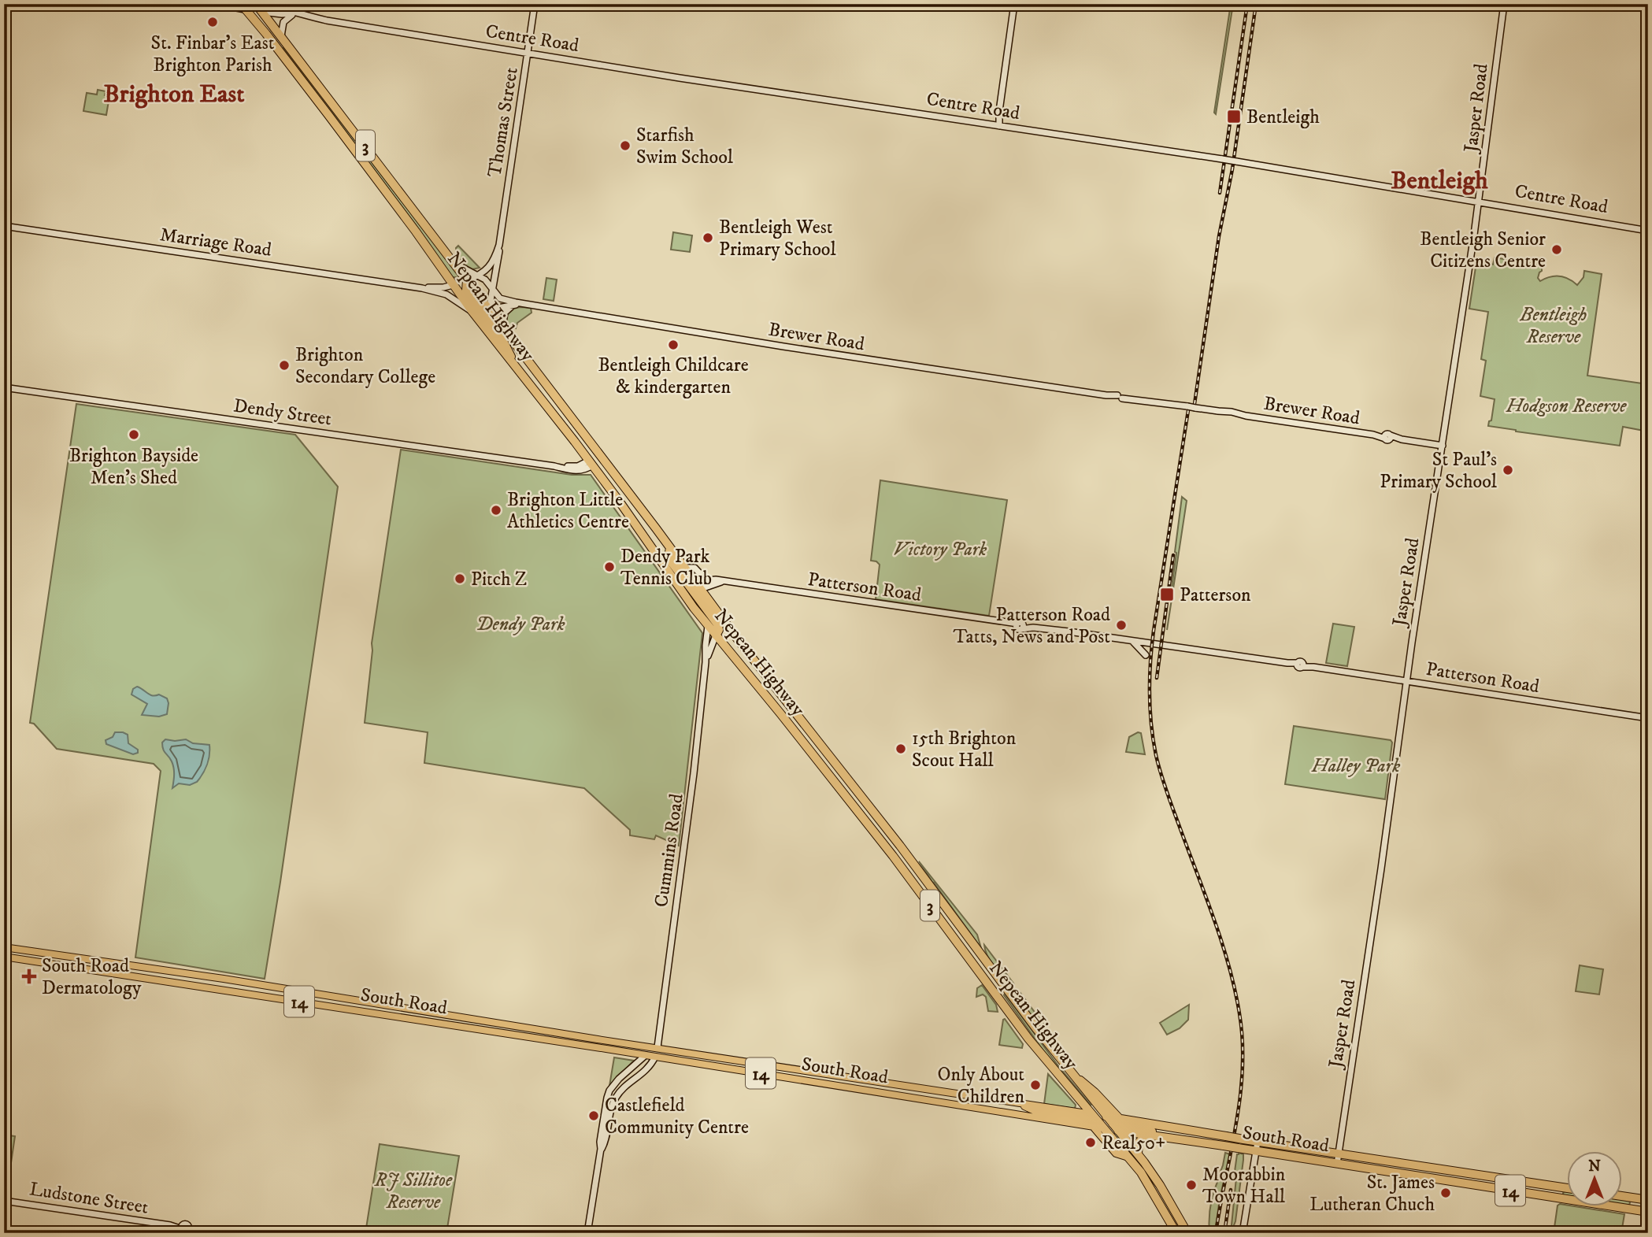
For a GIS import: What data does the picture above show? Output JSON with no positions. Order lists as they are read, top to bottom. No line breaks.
{"streets":{"highway":["Centre Road","3","Nepean Highway","South Road","14"],"street":["Jasper Road","Thomas Street","Marriage Road","Brewer Road","Dendy Street","Patterson Road","Cummins Road","Ludstone Street"]},"crossings":[["Centre Road","Jasper Road"],["Centre Road","Thomas Street"],["Centre Road","Nepean Highway"],["Jasper Road","Brewer Road"],["Jasper Road","Patterson Road"],["Jasper Road","South Road"],["Thomas Street","Marriage Road"],["Thomas Street","Nepean Highway"],["Thomas Street","Brewer Road"],["Marriage Road","Nepean Highway"],["Marriage Road","Brewer Road"],["Nepean Highway","Brewer Road"],["Nepean Highway","Dendy Street"],["Nepean Highway","Patterson Road"],["Nepean Highway","Cummins Road"],["Nepean Highway","South Road"],["Cummins Road","South Road"]],"districts":["Brighton East","Bentleigh"],"parks":["Bentleigh Reserve","Hodgson Reserve","Victory Park","Dendy Park","Halley Park","RJ Sillitoe Reserve"],"places":{"other":["St. Finbar's East Brighton Parish","Starfish Swim School","Bentleigh West Primary School","Bentleigh Senior Citizens Centre","Bentleigh Childcare & kindergarten","Brighton Secondary College","Brighton Bayside Men's Shed","St Paul's Primary School","Brighton Little Athletics Centre","Dendy Park Tennis Club","Pitch Z","Patterson Road Tatts, News and Post","15th Brighton Scout Hall","Only About Children","Castlefield Community Centre","Real50+","Moorabbin Town Hall","St. James Lutheran Chuch"],"transit":["Bentleigh","Patterson"],"health":["South Road Dermatology"]},"north":"top"}
